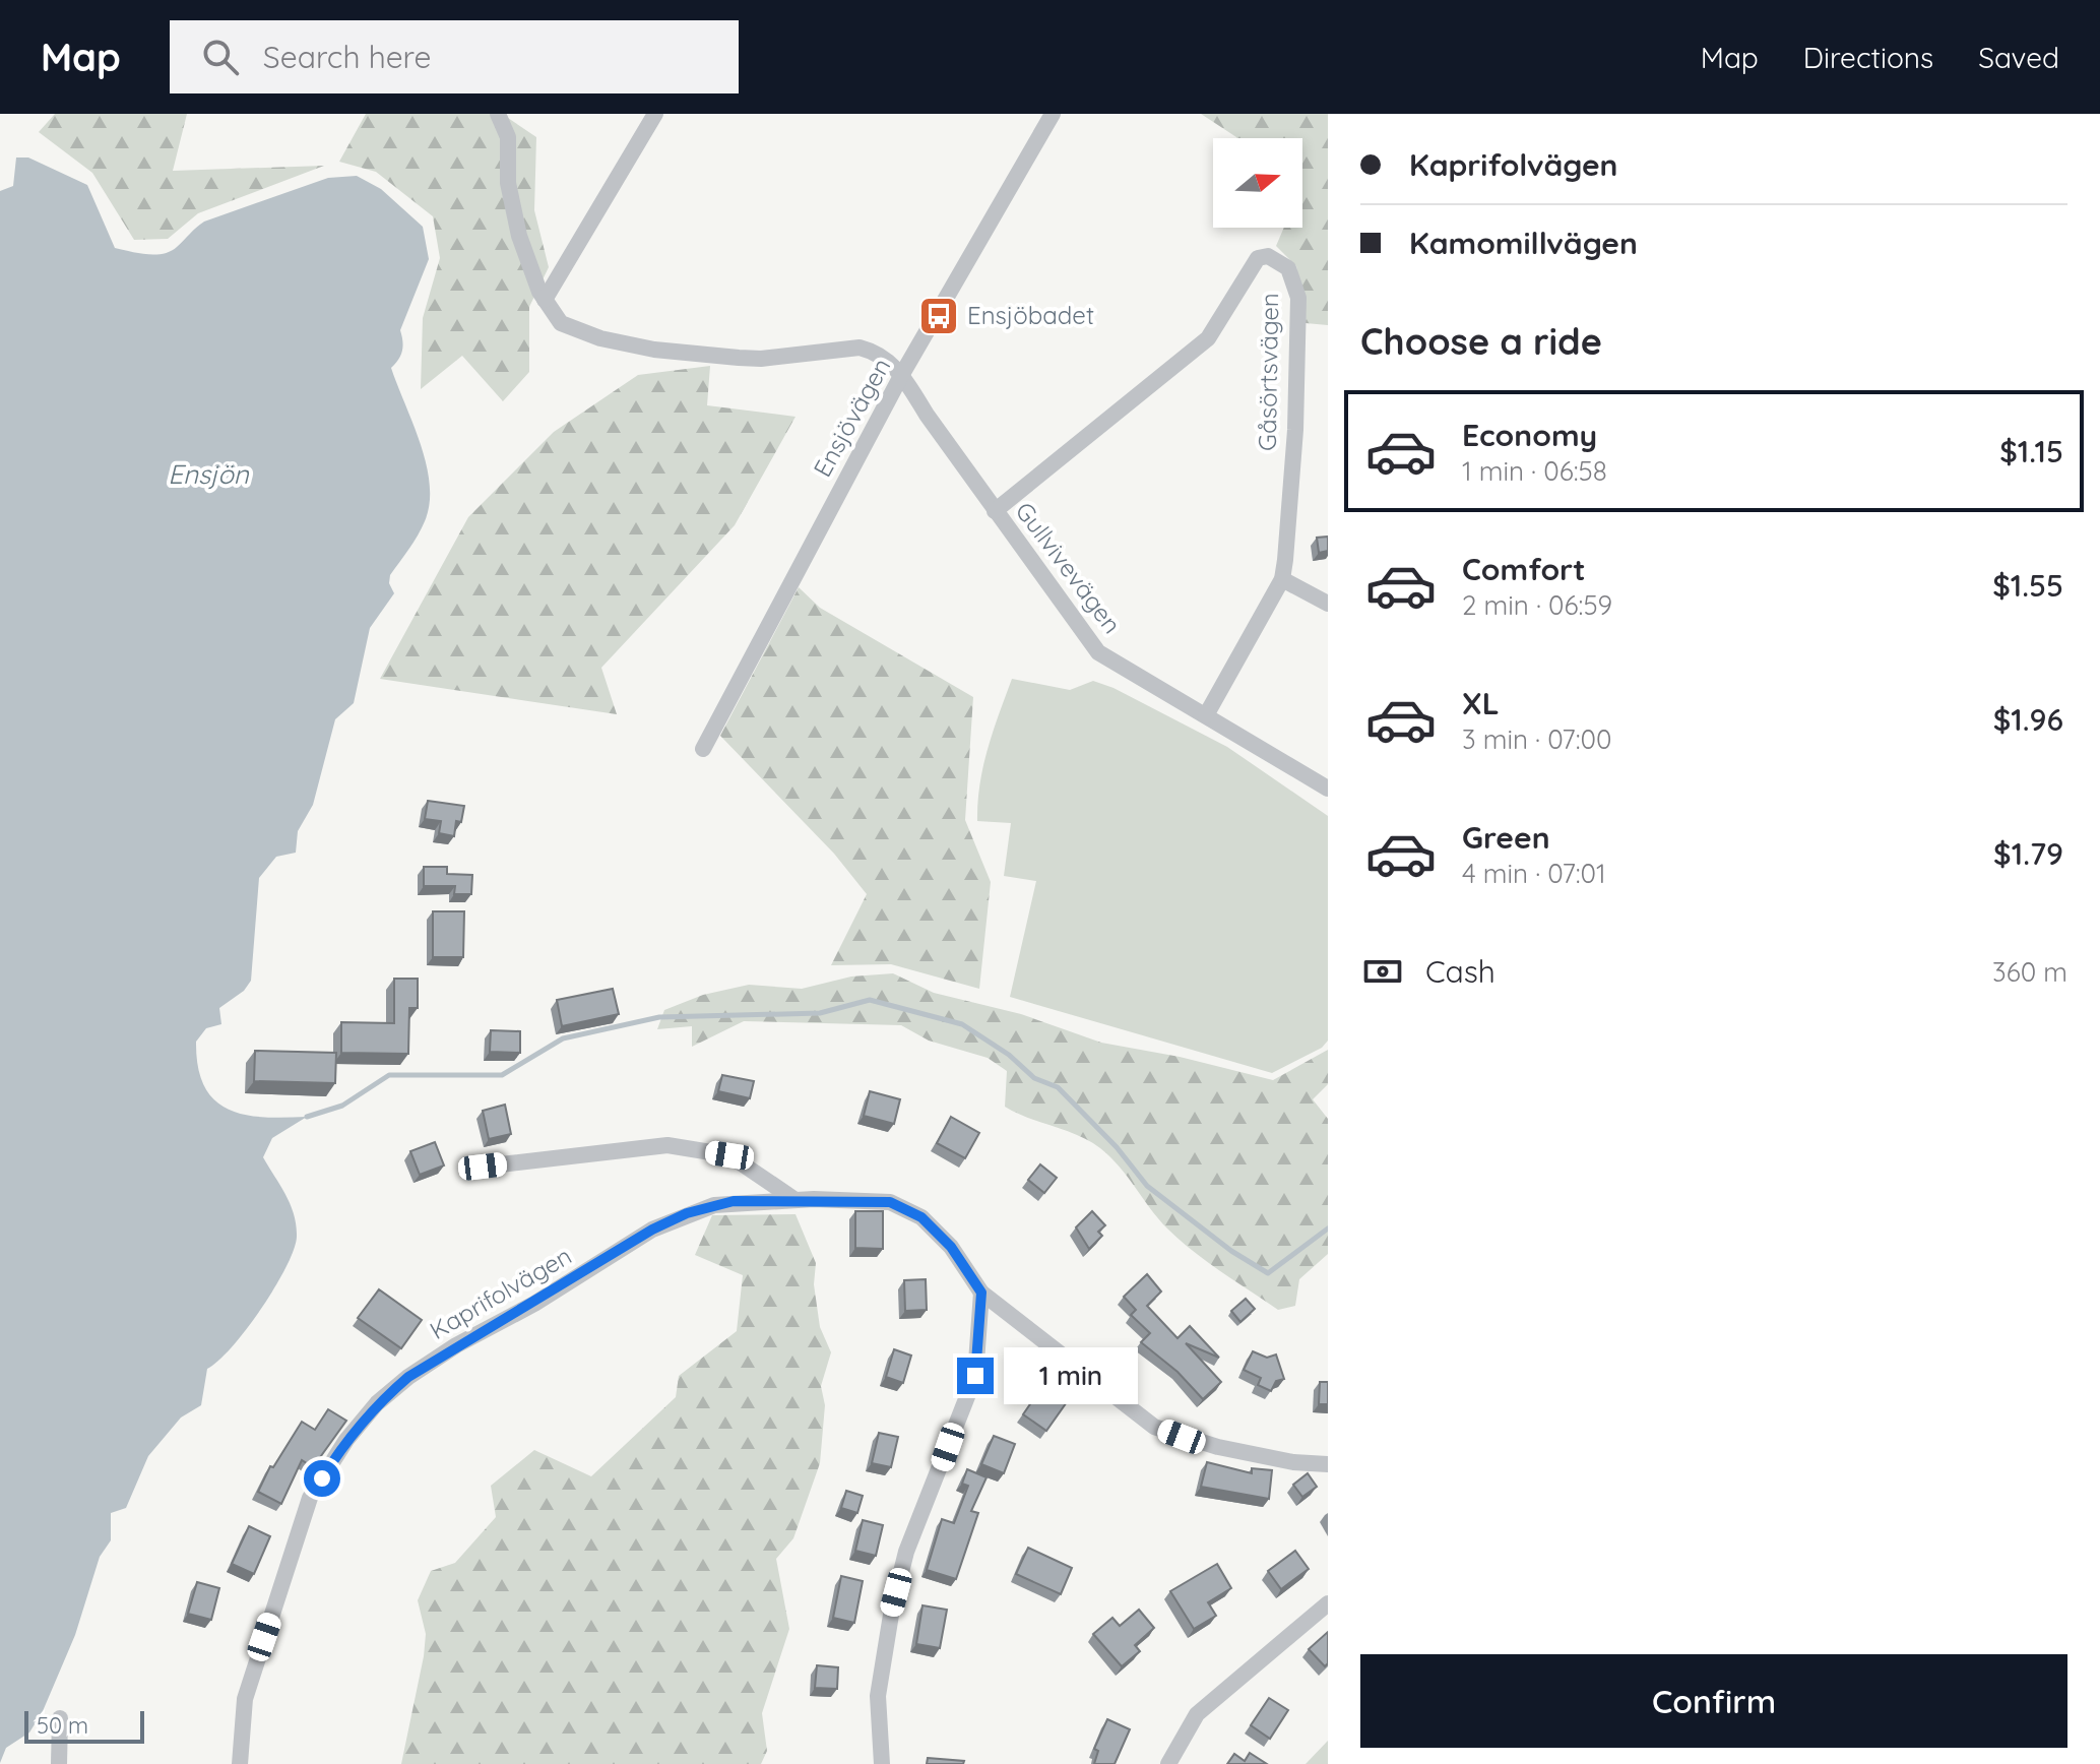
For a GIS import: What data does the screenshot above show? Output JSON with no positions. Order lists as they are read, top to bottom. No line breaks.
{"streets":{"street":["Gåsörtsvägen","Ensjövägen","Gullvivevägen","Kaprifolvägen"]},"crossings":[["Gåsörtsvägen","Gullvivevägen"],["Ensjövägen","Gullvivevägen"]],"water":["Ensjön"],"places":{"bus stop":["Ensjöbadet"]},"scale_bar":"50 m","north":"right","page":{"header":"Map","search":"Search here","nav":["Map","Directions","Saved"],"banner":["Kaprifolvägen","Kamomillvägen"],"heading":"Choose a ride","list":[{"name":"Economy","note":"1 min · 06:58","value":"$1.15"},{"name":"Comfort","note":"2 min · 06:59","value":"$1.55"},{"name":"XL","note":"3 min · 07:00","value":"$1.96"},{"name":"Green","note":"4 min · 07:01","value":"$1.79"}],"pay":["Cash","360 m"],"bubble":"1 min","buttons":"Confirm","scale":"50 m"}}
